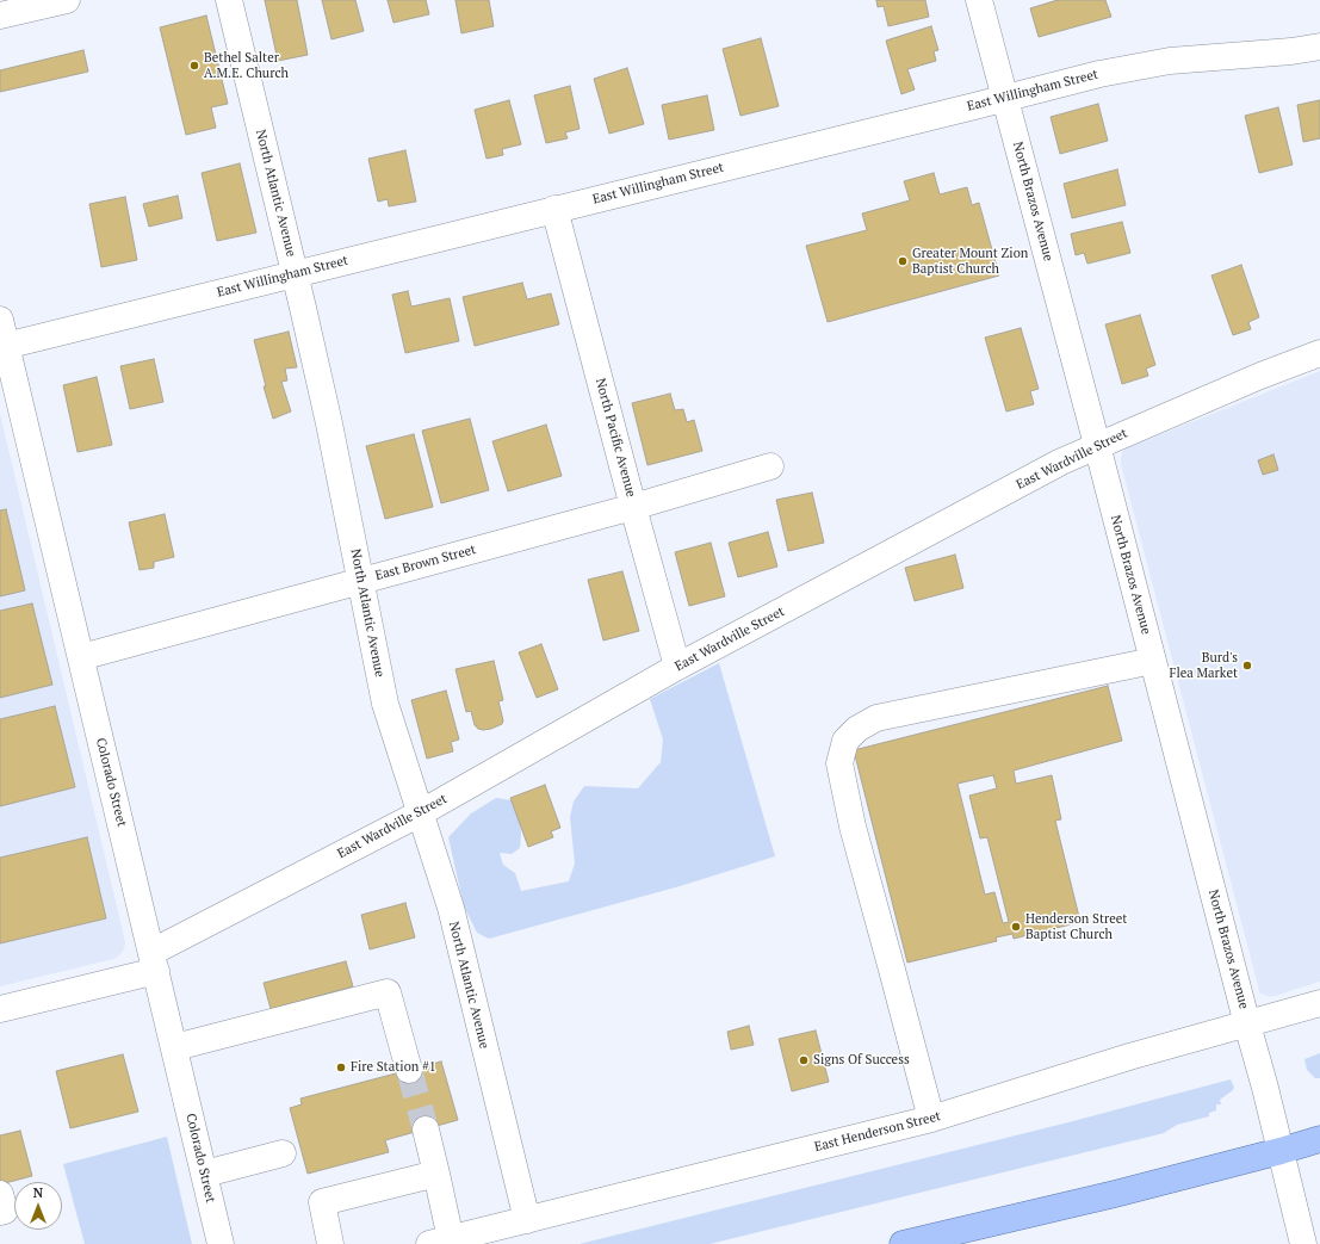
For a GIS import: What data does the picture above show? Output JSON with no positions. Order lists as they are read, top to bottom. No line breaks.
{"streets":{"street":["East Willingham Street","North Atlantic Avenue","North Brazos Avenue","North Pacific Avenue","East Wardville Street","East Brown Street","Colorado Street","East Henderson Street"]},"crossings":[["East Willingham Street","North Atlantic Avenue"],["East Willingham Street","North Brazos Avenue"],["East Willingham Street","North Pacific Avenue"],["East Willingham Street","Colorado Street"],["North Atlantic Avenue","East Wardville Street"],["North Atlantic Avenue","East Brown Street"],["North Atlantic Avenue","East Henderson Street"],["North Brazos Avenue","East Wardville Street"],["North Brazos Avenue","East Henderson Street"],["North Pacific Avenue","East Wardville Street"],["North Pacific Avenue","East Brown Street"],["East Wardville Street","Colorado Street"],["East Brown Street","Colorado Street"]],"places":["Bethel Salter A.M.E. Church","Greater Mount Zion Baptist Church","Burd's Flea Market","Henderson Street Baptist Church","Signs Of Success","Fire Station #1"],"north":"top"}
